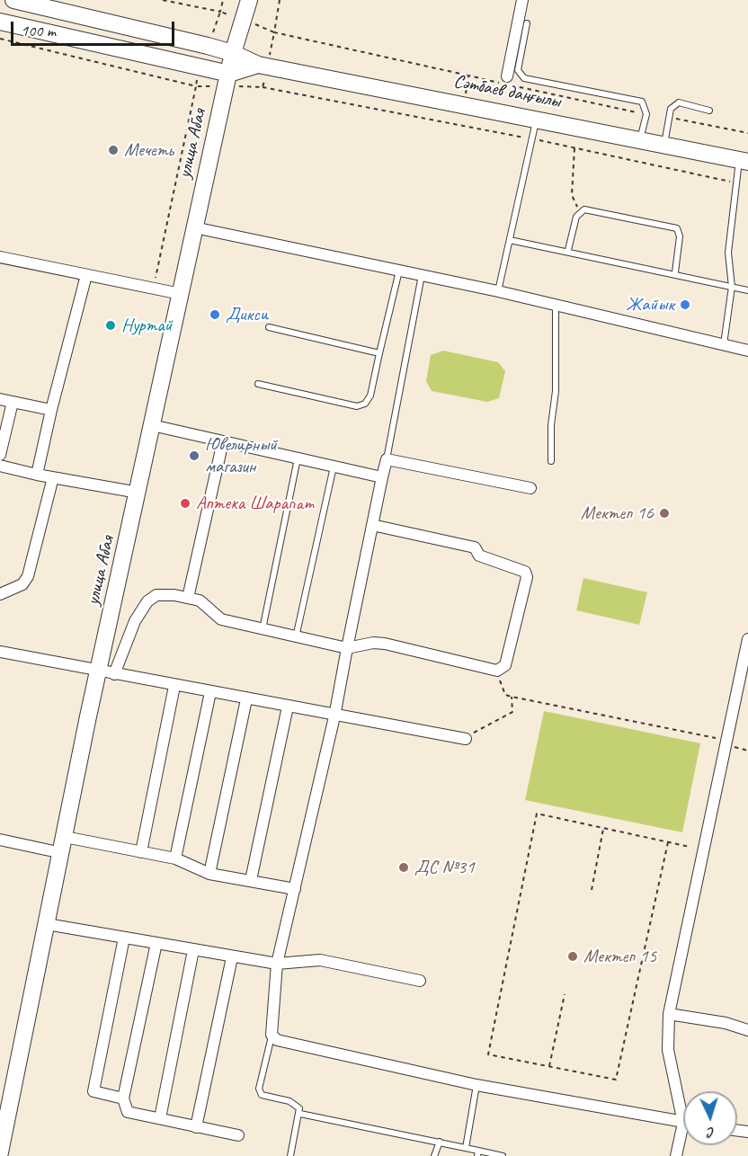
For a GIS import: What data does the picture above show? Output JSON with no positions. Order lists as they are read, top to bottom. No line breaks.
{"streets":{"street":["Сәтбаев даңғылы","улица Абая"]},"places":["Мечеть","Жайык","Дикси","Нуртай","Ювелирный магазин","Аптека Шарапат","Мектеп 16","ДС №31","Мектеп 15"],"scale_bar":"100 m","north":"bottom"}
